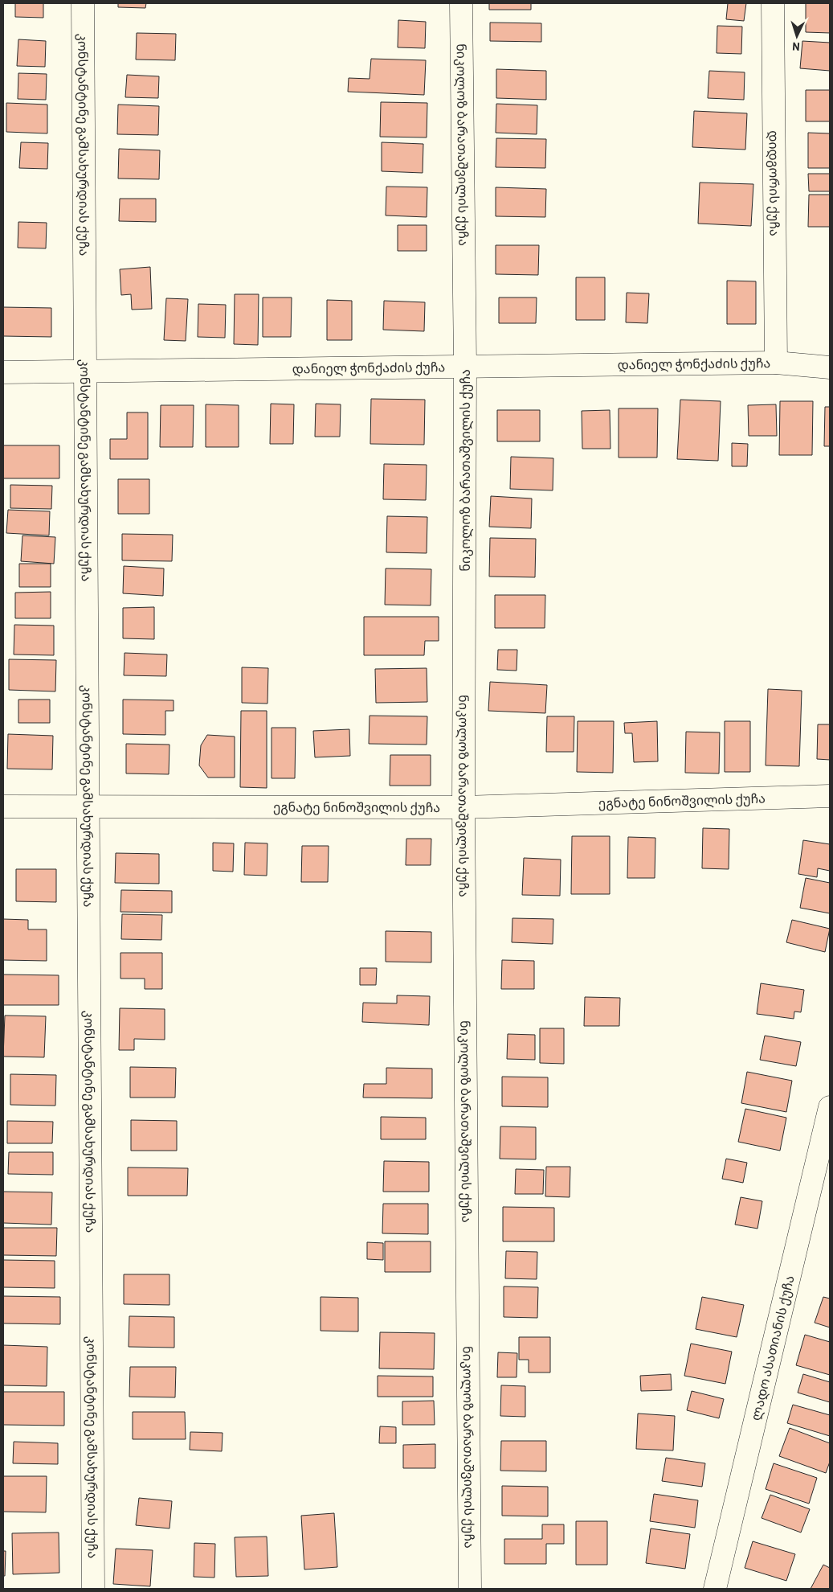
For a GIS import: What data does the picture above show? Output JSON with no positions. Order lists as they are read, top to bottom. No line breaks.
{"streets":{"street":["კონსტანტინე გამსახურდიას ქუჩა","ნიკოლოზ ბარათაშვილის ქუჩა","დიდგორის ქუჩა","დანიელ ჭონქაძის ქუჩა","ეგნატე ნინოშვილის ქუჩა","ლადო ასათიანის ქუჩა"]},"crossings":[["კონსტანტინე გამსახურდიას ქუჩა","დანიელ ჭონქაძის ქუჩა"],["კონსტანტინე გამსახურდიას ქუჩა","ეგნატე ნინოშვილის ქუჩა"],["ნიკოლოზ ბარათაშვილის ქუჩა","დანიელ ჭონქაძის ქუჩა"],["ნიკოლოზ ბარათაშვილის ქუჩა","ეგნატე ნინოშვილის ქუჩა"],["დიდგორის ქუჩა","დანიელ ჭონქაძის ქუჩა"]],"north":"bottom"}
